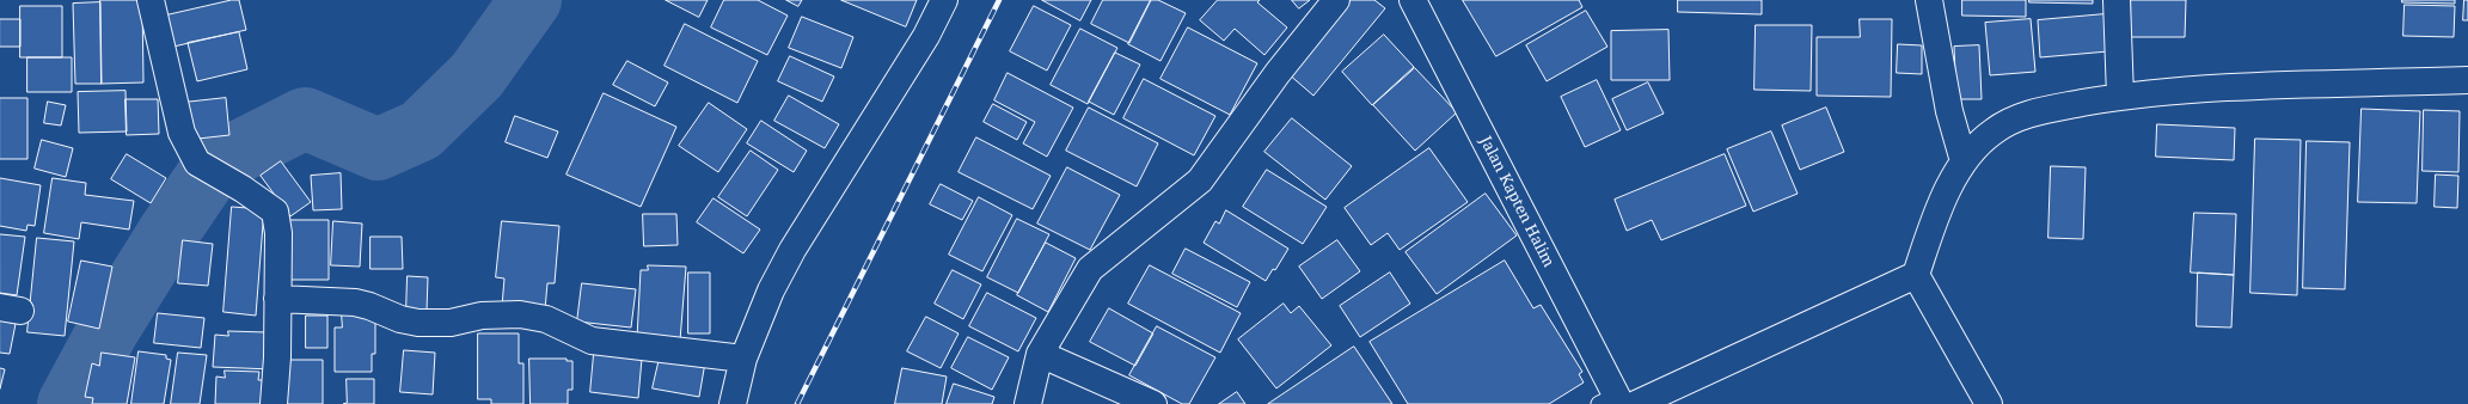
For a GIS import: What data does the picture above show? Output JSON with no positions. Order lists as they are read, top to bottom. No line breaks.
{"streets":{"street":["Jalan Kapten Halim"]}}
